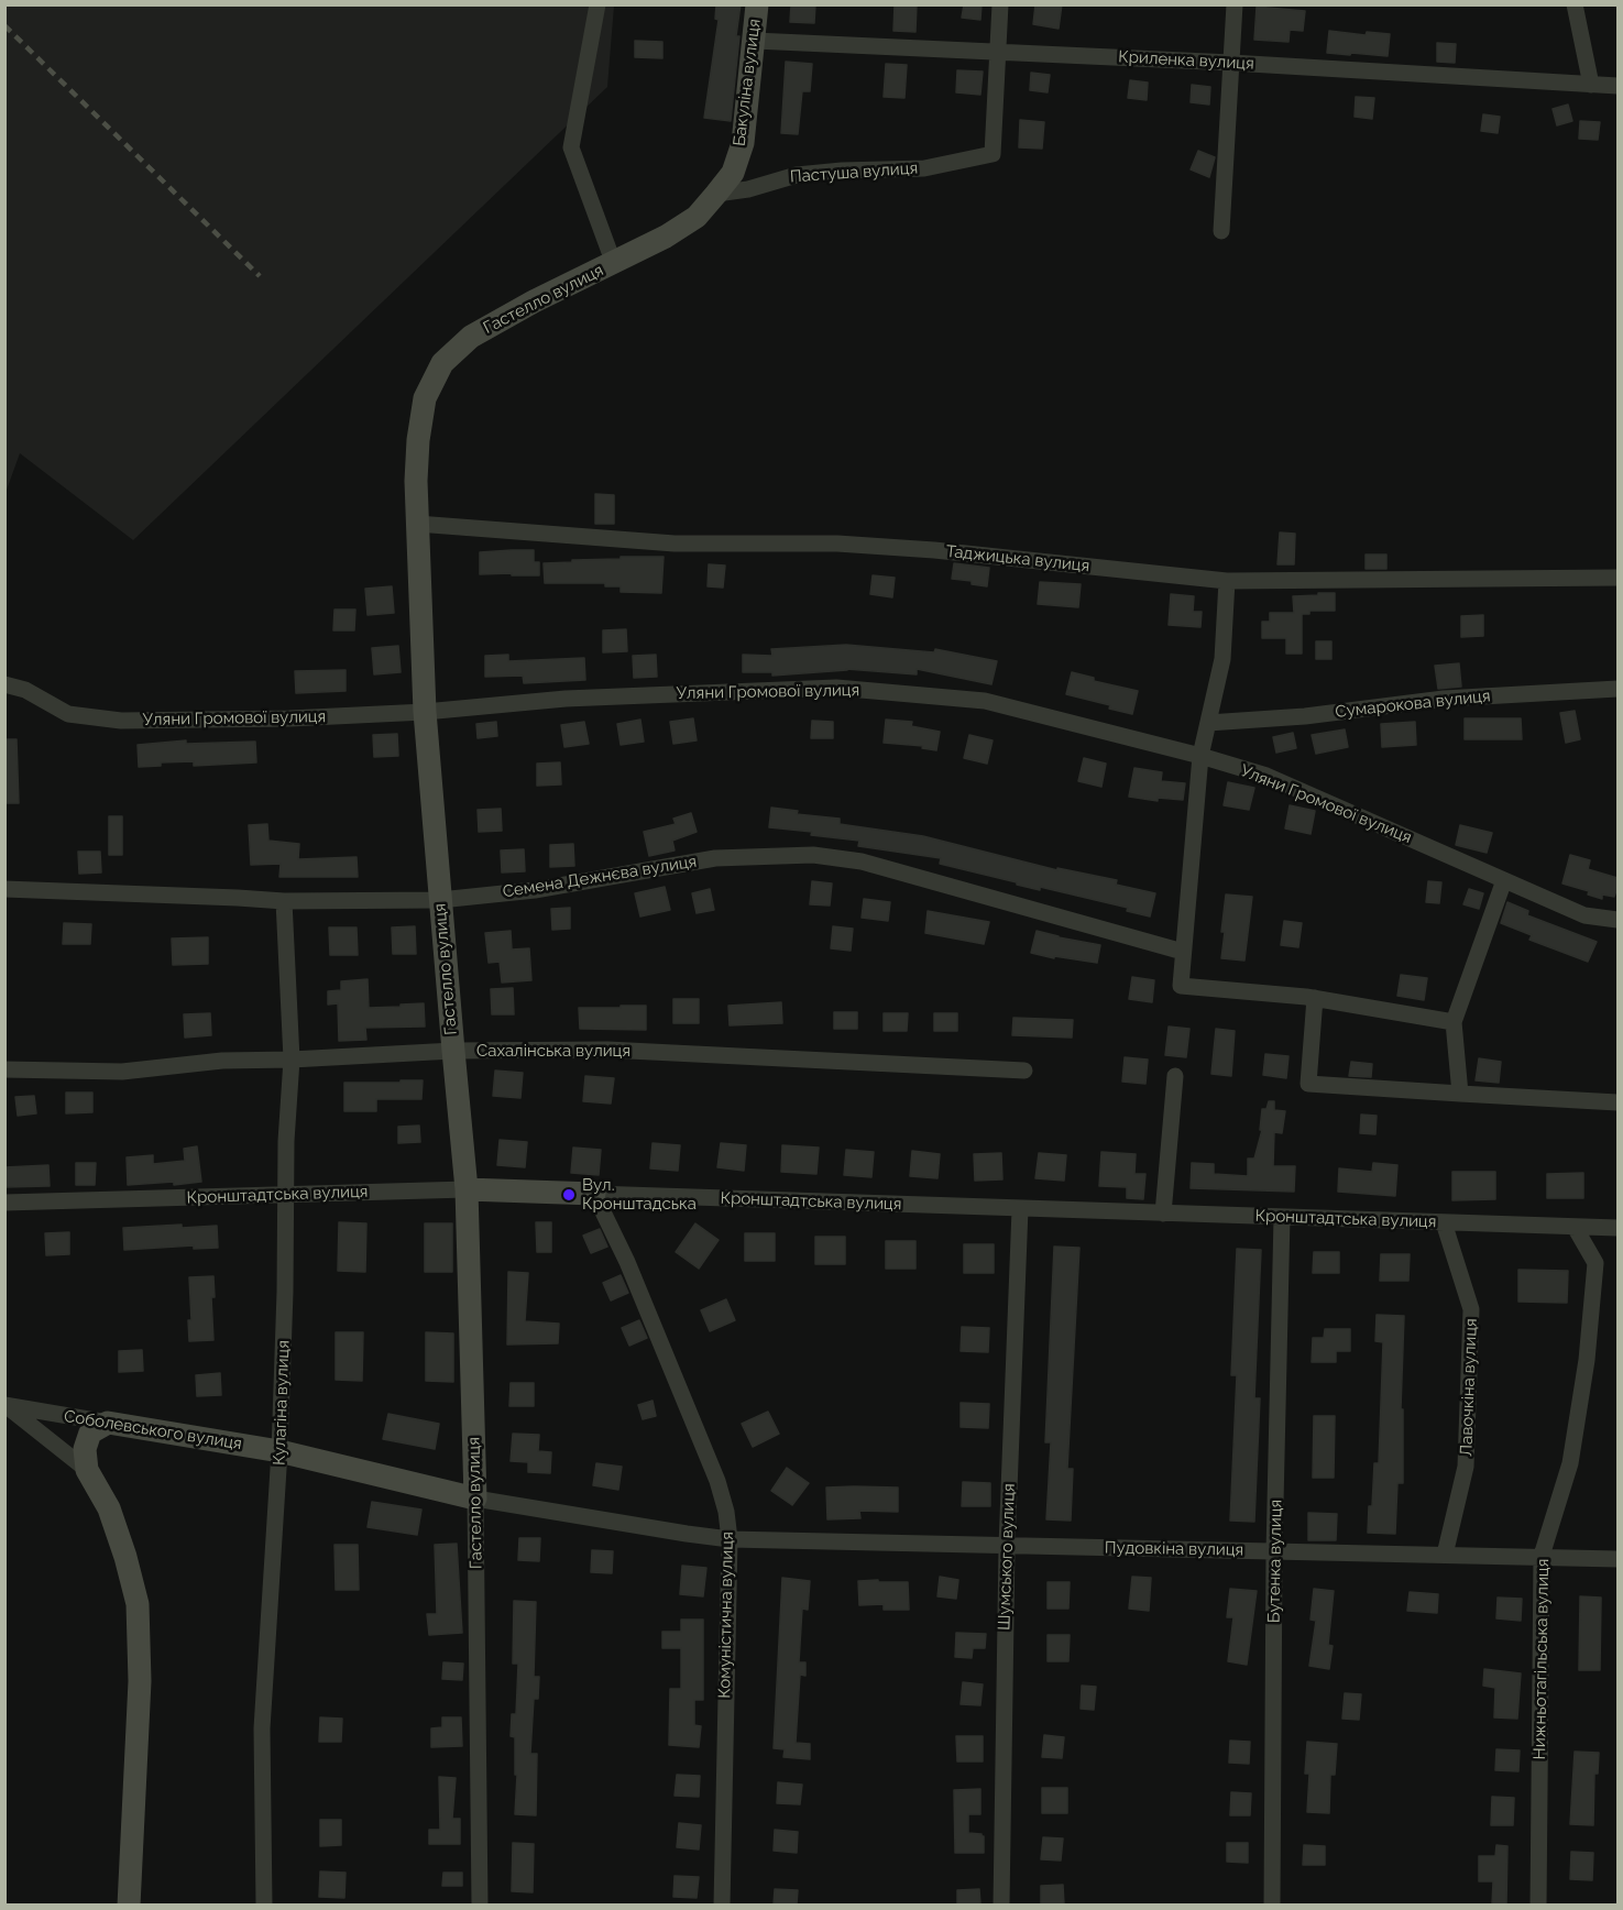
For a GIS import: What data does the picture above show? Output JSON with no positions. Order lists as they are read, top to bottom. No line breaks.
{"streets":{"street":["Криленка вулиця","Бакуліна вулиця","Пастуша вулиця","Гастелло вулиця","Таджицька вулиця","Уляни Громової вулиця","Сумарокова вулиця","Семена Дежнєва вулиця","Сахалінська вулиця","Кронштадтська вулиця","Лавочкіна вулиця","Кулагіна вулиця","Соболевського вулиця","Пудовкіна вулиця","Шумського вулиця","Бутенка вулиця","Комуністична вулиця","Нижньотагільська вулиця"]},"crossings":[["Криленка вулиця","Бакуліна вулиця"],["Криленка вулиця","Пастуша вулиця"],["Бакуліна вулиця","Пастуша вулиця"],["Бакуліна вулиця","Гастелло вулиця"],["Пастуша вулиця","Гастелло вулиця"],["Гастелло вулиця","Таджицька вулиця"],["Гастелло вулиця","Уляни Громової вулиця"],["Гастелло вулиця","Семена Дежнєва вулиця"],["Гастелло вулиця","Сахалінська вулиця"],["Гастелло вулиця","Кронштадтська вулиця"],["Гастелло вулиця","Соболевського вулиця"],["Семена Дежнєва вулиця","Кулагіна вулиця"],["Сахалінська вулиця","Кулагіна вулиця"],["Кронштадтська вулиця","Лавочкіна вулиця"],["Кронштадтська вулиця","Кулагіна вулиця"],["Кронштадтська вулиця","Шумського вулиця"],["Кронштадтська вулиця","Бутенка вулиця"],["Кронштадтська вулиця","Комуністична вулиця"],["Кронштадтська вулиця","Нижньотагільська вулиця"],["Лавочкіна вулиця","Пудовкіна вулиця"],["Кулагіна вулиця","Соболевського вулиця"],["Соболевського вулиця","Пудовкіна вулиця"],["Соболевського вулиця","Комуністична вулиця"],["Пудовкіна вулиця","Шумського вулиця"],["Пудовкіна вулиця","Бутенка вулиця"],["Пудовкіна вулиця","Комуністична вулиця"],["Пудовкіна вулиця","Нижньотагільська вулиця"]],"places":["Вул. Кронштадська"]}
